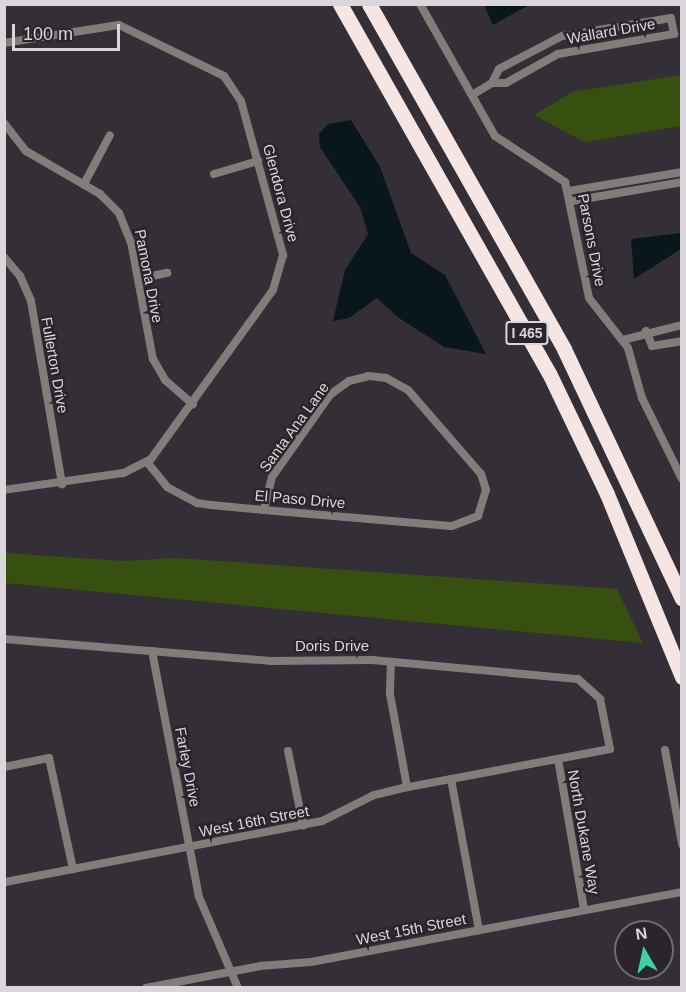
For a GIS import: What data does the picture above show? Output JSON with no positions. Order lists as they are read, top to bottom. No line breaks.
{"streets":{"highway":["I 465"],"street":["Wallard Drive","Glendora Drive","Parsons Drive","Pamona Drive","Fullerton Drive","Santa Ana Lane","El Paso Drive","Doris Drive","Farley Drive","West 16th Street","North Dukane Way","West 15th Street"]},"crossings":[["Wallard Drive","Parsons Drive"],["Glendora Drive","Pamona Drive"],["Glendora Drive","Fullerton Drive"],["Glendora Drive","El Paso Drive"],["Santa Ana Lane","El Paso Drive"],["Doris Drive","Farley Drive"],["Doris Drive","West 16th Street"],["Farley Drive","West 16th Street"],["Farley Drive","West 15th Street"],["West 16th Street","North Dukane Way"],["North Dukane Way","West 15th Street"]],"scale_bar":"100 m","north":"top"}
